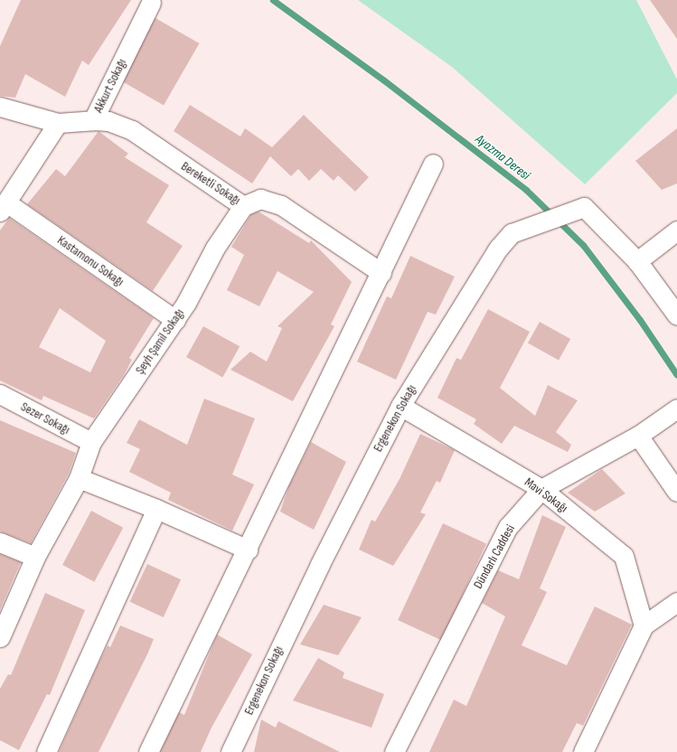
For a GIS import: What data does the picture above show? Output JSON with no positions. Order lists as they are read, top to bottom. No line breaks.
{"streets":{"street":["Akkurt Sokağı","Bereketli Sokağı","Kastamonu Sokağı","Şeyh Şamil Sokağı","Sezer Sokağı","Ergenekon Sokağı","Mavi Sokağı","Dündarlı Caddesi"]},"crossings":[["Akkurt Sokağı","Bereketli Sokağı"],["Bereketli Sokağı","Şeyh Şamil Sokağı"],["Kastamonu Sokağı","Şeyh Şamil Sokağı"],["Şeyh Şamil Sokağı","Sezer Sokağı"],["Ergenekon Sokağı","Mavi Sokağı"],["Mavi Sokağı","Dündarlı Caddesi"]],"water":["Ayazma Deresi"]}
